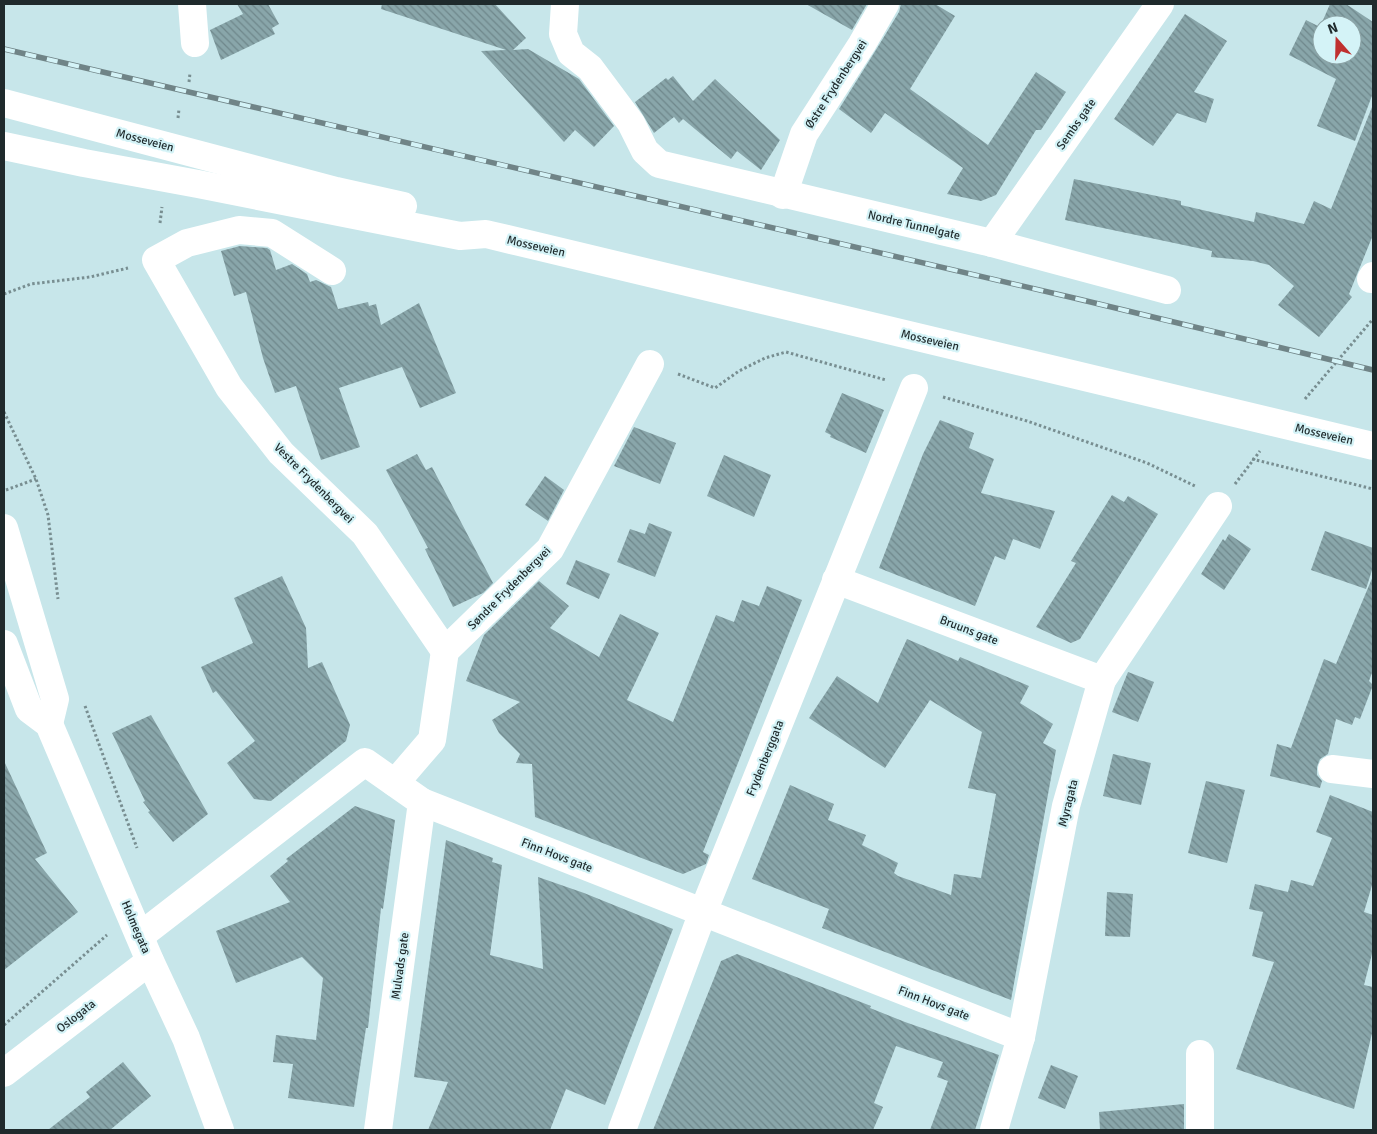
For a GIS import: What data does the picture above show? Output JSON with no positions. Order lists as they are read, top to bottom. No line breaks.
{"streets":{"main road":["Østre Frydenbergvei","Sembs gate","Mosseveien","Nordre Tunnelgate","Vestre Frydenbergvei","Søndre Frydenbergvei","Bruuns gate","Frydenberggata","Myragata","Finn Hovs gate","Holmegata","Mulvads gate","Oslogata"]},"crossings":[["Østre Frydenbergvei","Nordre Tunnelgate"],["Sembs gate","Nordre Tunnelgate"],["Vestre Frydenbergvei","Søndre Frydenbergvei"],["Bruuns gate","Frydenberggata"],["Bruuns gate","Myragata"],["Frydenberggata","Finn Hovs gate"],["Myragata","Finn Hovs gate"],["Finn Hovs gate","Holmegata"],["Finn Hovs gate","Mulvads gate"],["Holmegata","Oslogata"]],"north":"top"}
